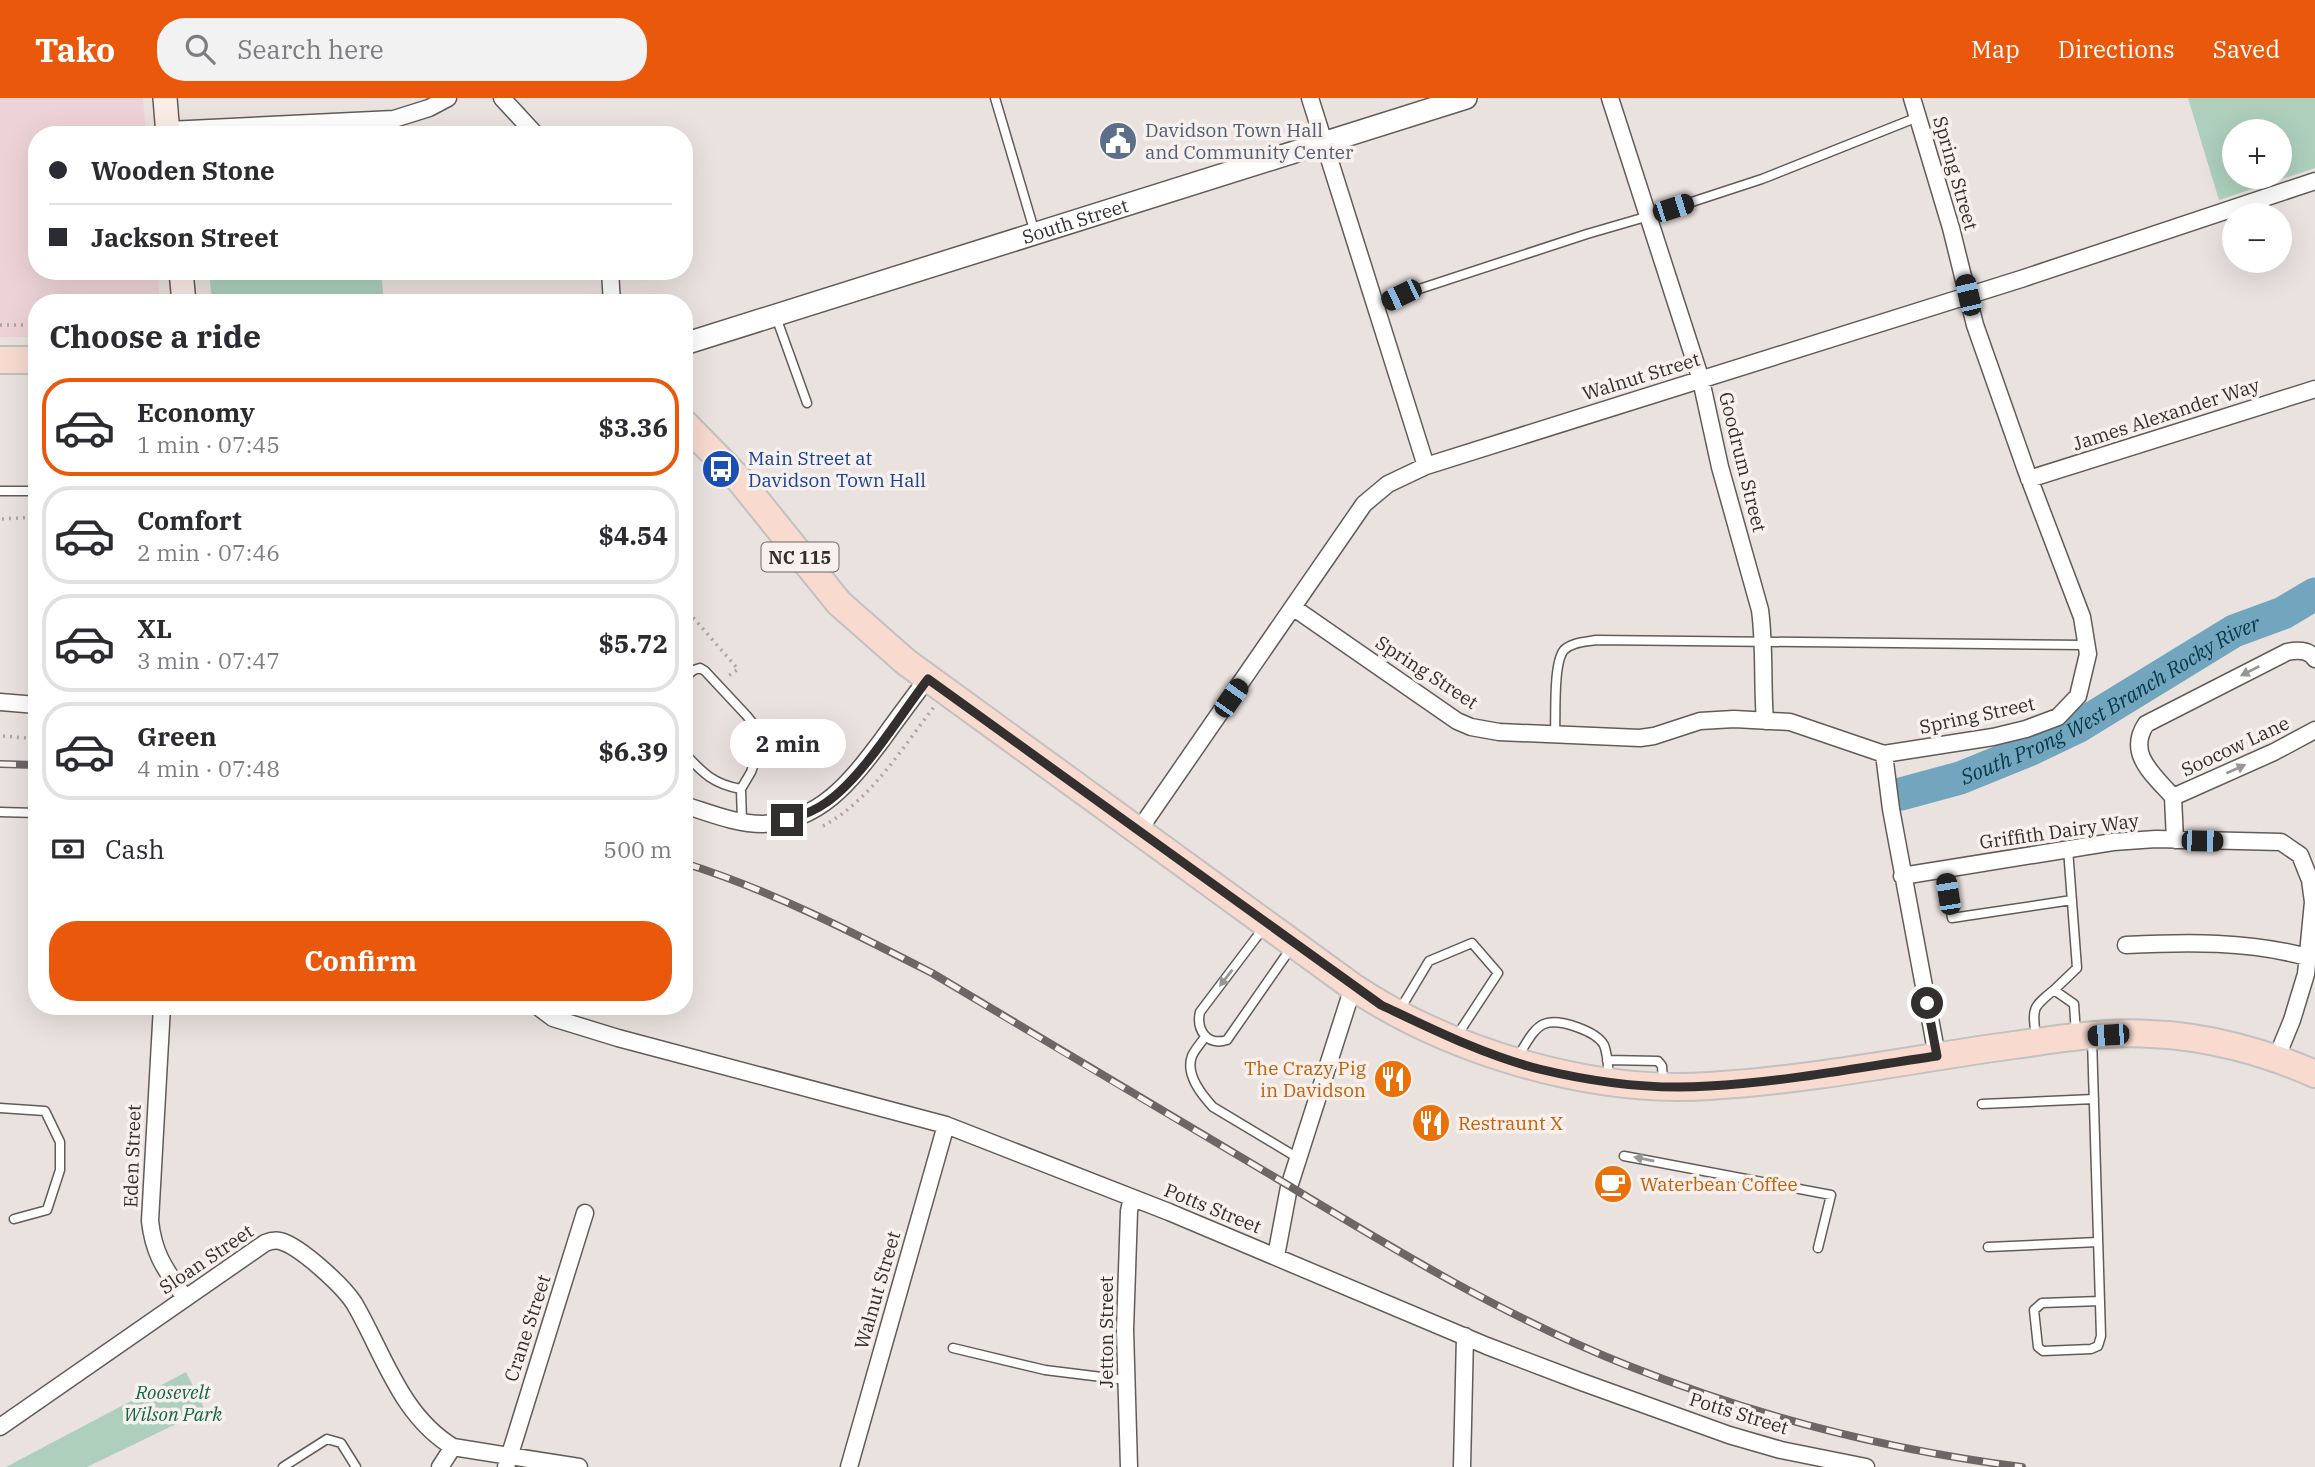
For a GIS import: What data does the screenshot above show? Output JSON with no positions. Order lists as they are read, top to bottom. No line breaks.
{"streets":{"main road":["NC 115"],"street":["Spring Street","South Street","Walnut Street","James Alexander Way","Goodrum Street","Soocow Lane","Griffith Dairy Way","Eden Street","Potts Street","Sloan Street","Crane Street","Jetton Street"]},"crossings":[["Spring Street","Walnut Street"],["Spring Street","James Alexander Way"],["Spring Street","Goodrum Street"],["Walnut Street","Goodrum Street"],["Walnut Street","NC 115"],["Walnut Street","Potts Street"],["NC 115","Griffith Dairy Way"],["Soocow Lane","Griffith Dairy Way"],["Eden Street","Sloan Street"],["Potts Street","Jetton Street"]],"one_way":["Soocow Lane"],"water":["South Prong West Branch Rocky River"],"parks":["Roosevelt Wilson Park"],"places":{"public building":["Davidson Town Hall and Community Center"],"bus stop":["Main Street at Davidson Town Hall"],"restaurant":["The Crazy Pig in Davidson","Restraunt X"],"cafe":["Waterbean Coffee"]},"page":{"header":"Tako","search":"Search here","nav":["Map","Directions","Saved"],"map_buttons":["+","−"],"banner":["Wooden Stone","Jackson Street"],"heading":"Choose a ride","list":[{"name":"Economy","note":"1 min · 07:45","value":"$3.36"},{"name":"Comfort","note":"2 min · 07:46","value":"$4.54"},{"name":"XL","note":"3 min · 07:47","value":"$5.72"},{"name":"Green","note":"4 min · 07:48","value":"$6.39"}],"bubble":"2 min","pay":["Cash","500 m"],"buttons":"Confirm"}}
